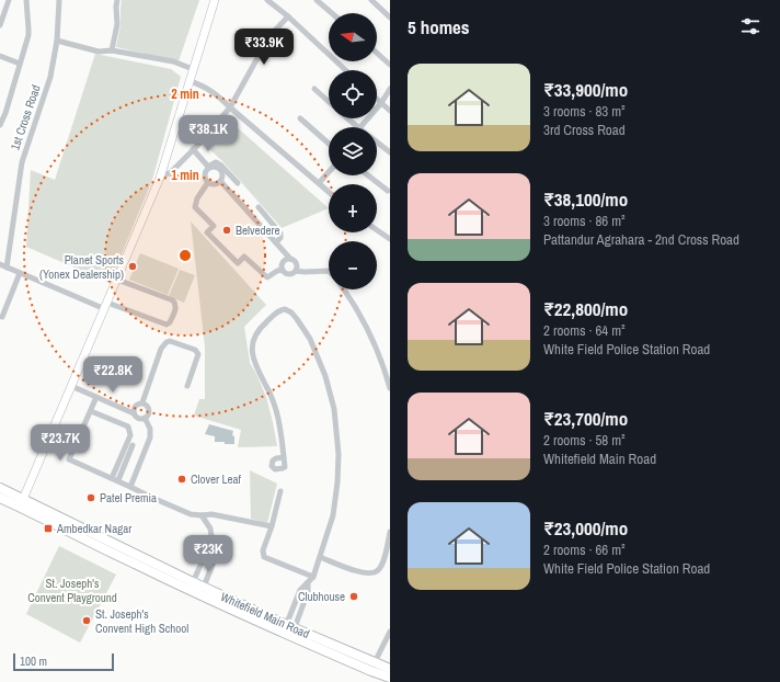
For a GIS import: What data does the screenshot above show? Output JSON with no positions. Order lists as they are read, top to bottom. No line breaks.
{"streets":{"main road":["Whitefield Main Road"],"street":["1st Cross Road"]},"parks":["St. Joseph's Convent Playground"],"places":{"other":["Belvedere","Planet Sports (Yonex Dealership)","Clover Leaf","Patel Premia","Clubhouse","St. Joseph's Convent High School"],"transit":["Ambedkar Nagar"]},"scale_bar":"100 m","north":"left","page":{"heading":"5 homes","map_buttons":["+","−"],"price":["₹33.9K","₹38.1K","₹22.8K","₹23.7K","₹23K"],"list":[{"name":"₹33,900/mo","note":"3 rooms · 83 m² · 3rd Cross Road"},{"name":"₹38,100/mo","note":"3 rooms · 86 m² · Pattandur Agrahara - 2nd Cross Road"},{"name":"₹22,800/mo","note":"2 rooms · 64 m² · White Field Police Station Road"},{"name":"₹23,700/mo","note":"2 rooms · 58 m² · Whitefield Main Road"},{"name":"₹23,000/mo","note":"2 rooms · 66 m² · White Field Police Station Road"}],"scale":"100 m"},"rings":["2 min","1 min"]}
